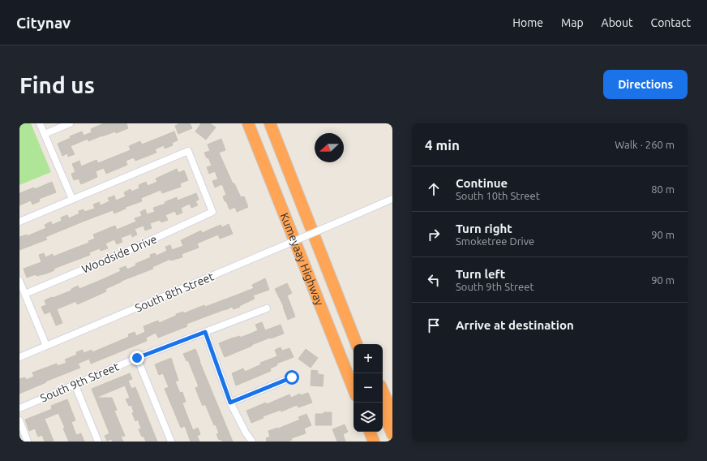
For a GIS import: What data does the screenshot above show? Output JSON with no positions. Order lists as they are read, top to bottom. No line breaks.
{"streets":{"highway":["Kumeyaay Highway"],"street":["Woodside Drive","South 8th Street","South 9th Street"]},"north":"left","page":{"header":"Citynav","nav":["Home","Map","About","Contact"],"buttons":"Directions","title":"Find us","heading":["4 min","Walk · 260 m"],"list":[["Continue","South 10th Street","80 m"],["Turn right","Smoketree Drive","90 m"],["Turn left","South 9th Street","90 m"],"Arrive at destination"],"map_buttons":["+","−"]}}
